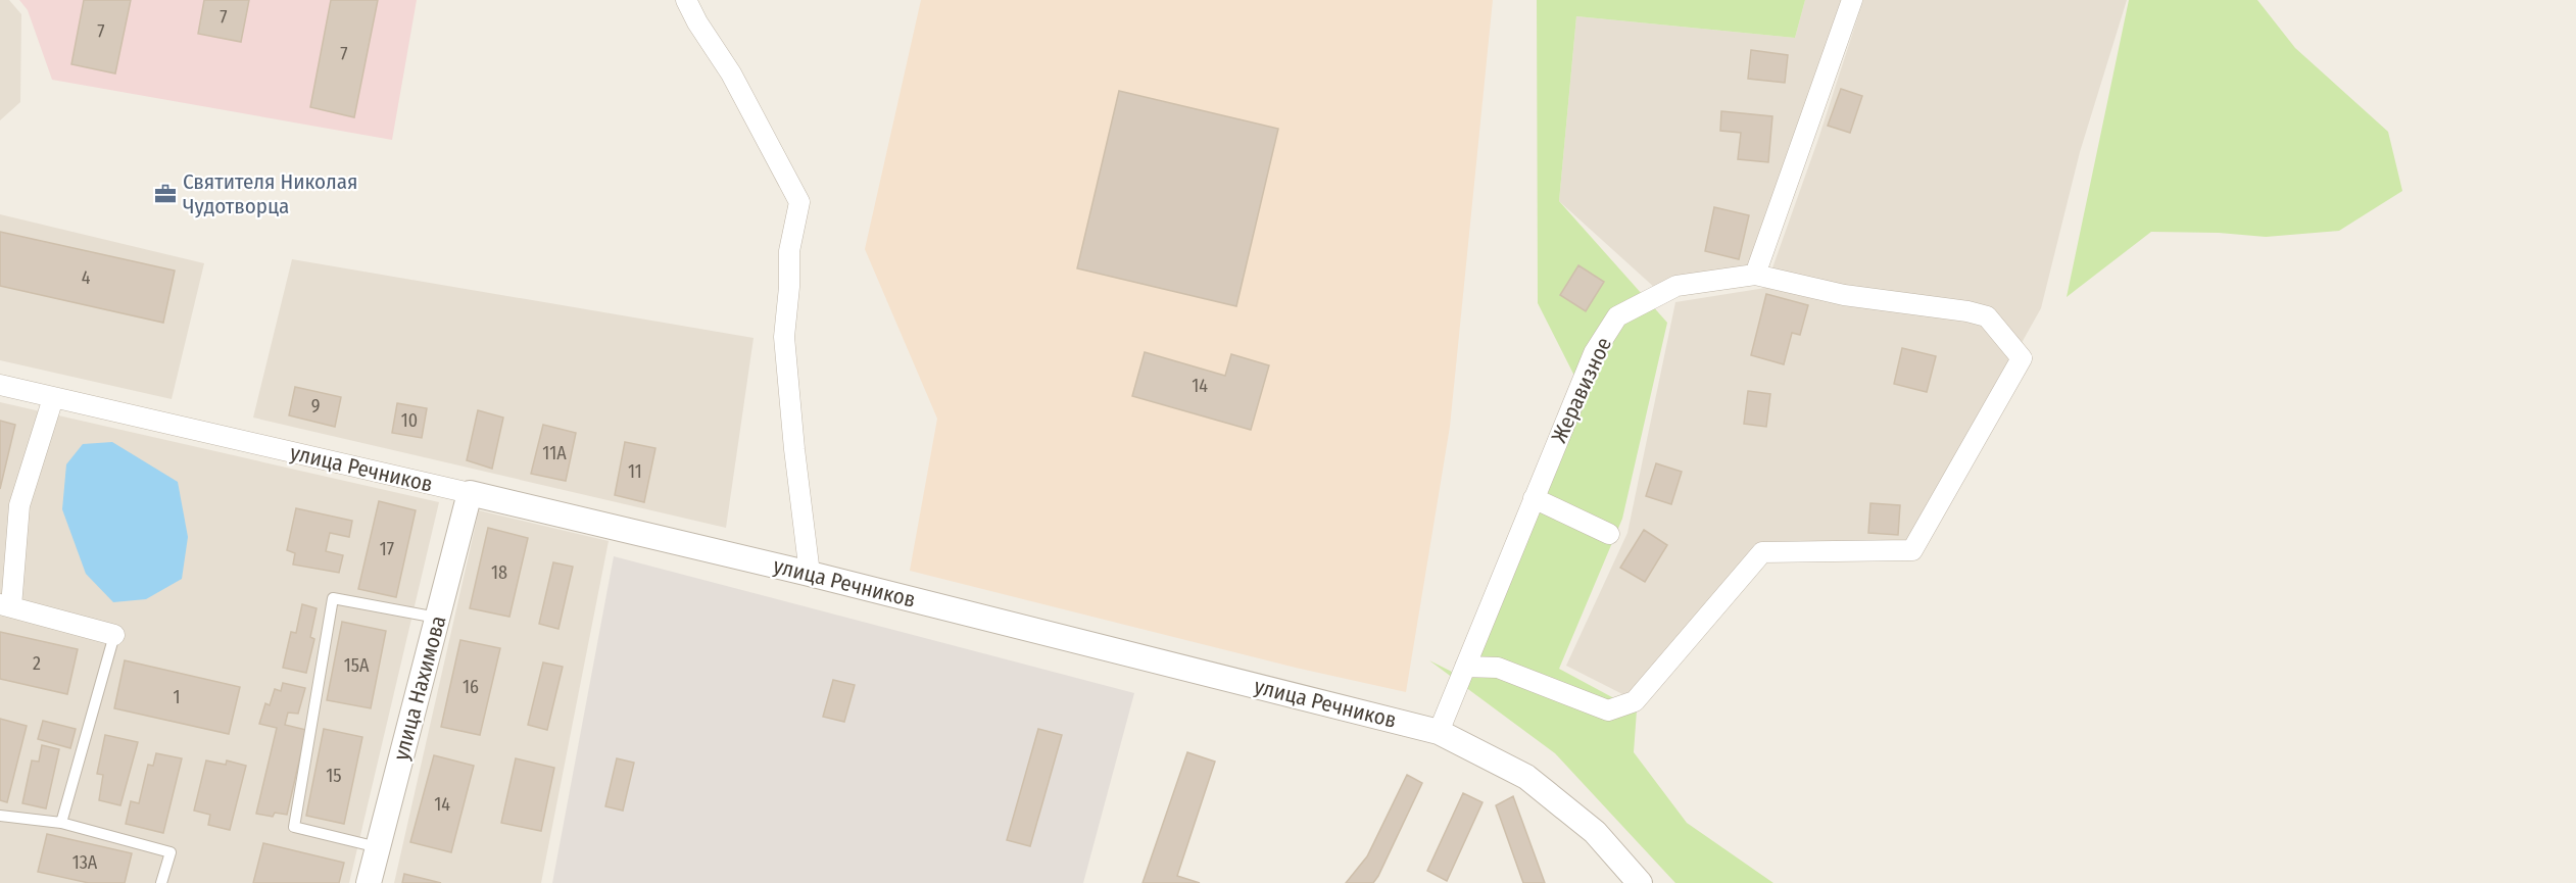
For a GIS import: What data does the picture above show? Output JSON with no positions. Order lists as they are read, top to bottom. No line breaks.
{"streets":{"street":["Жеравизное","улица Речников","улица Нахимова"]},"crossings":[["Жеравизное","улица Речников"],["улица Речников","улица Нахимова"]],"places":{"office":["Святителя Николая Чудотворца"]},"house_numbers":["7","7","7","4","14","9","10","11А","11","17","18","2","15А","16","1","15","14","13А"]}
